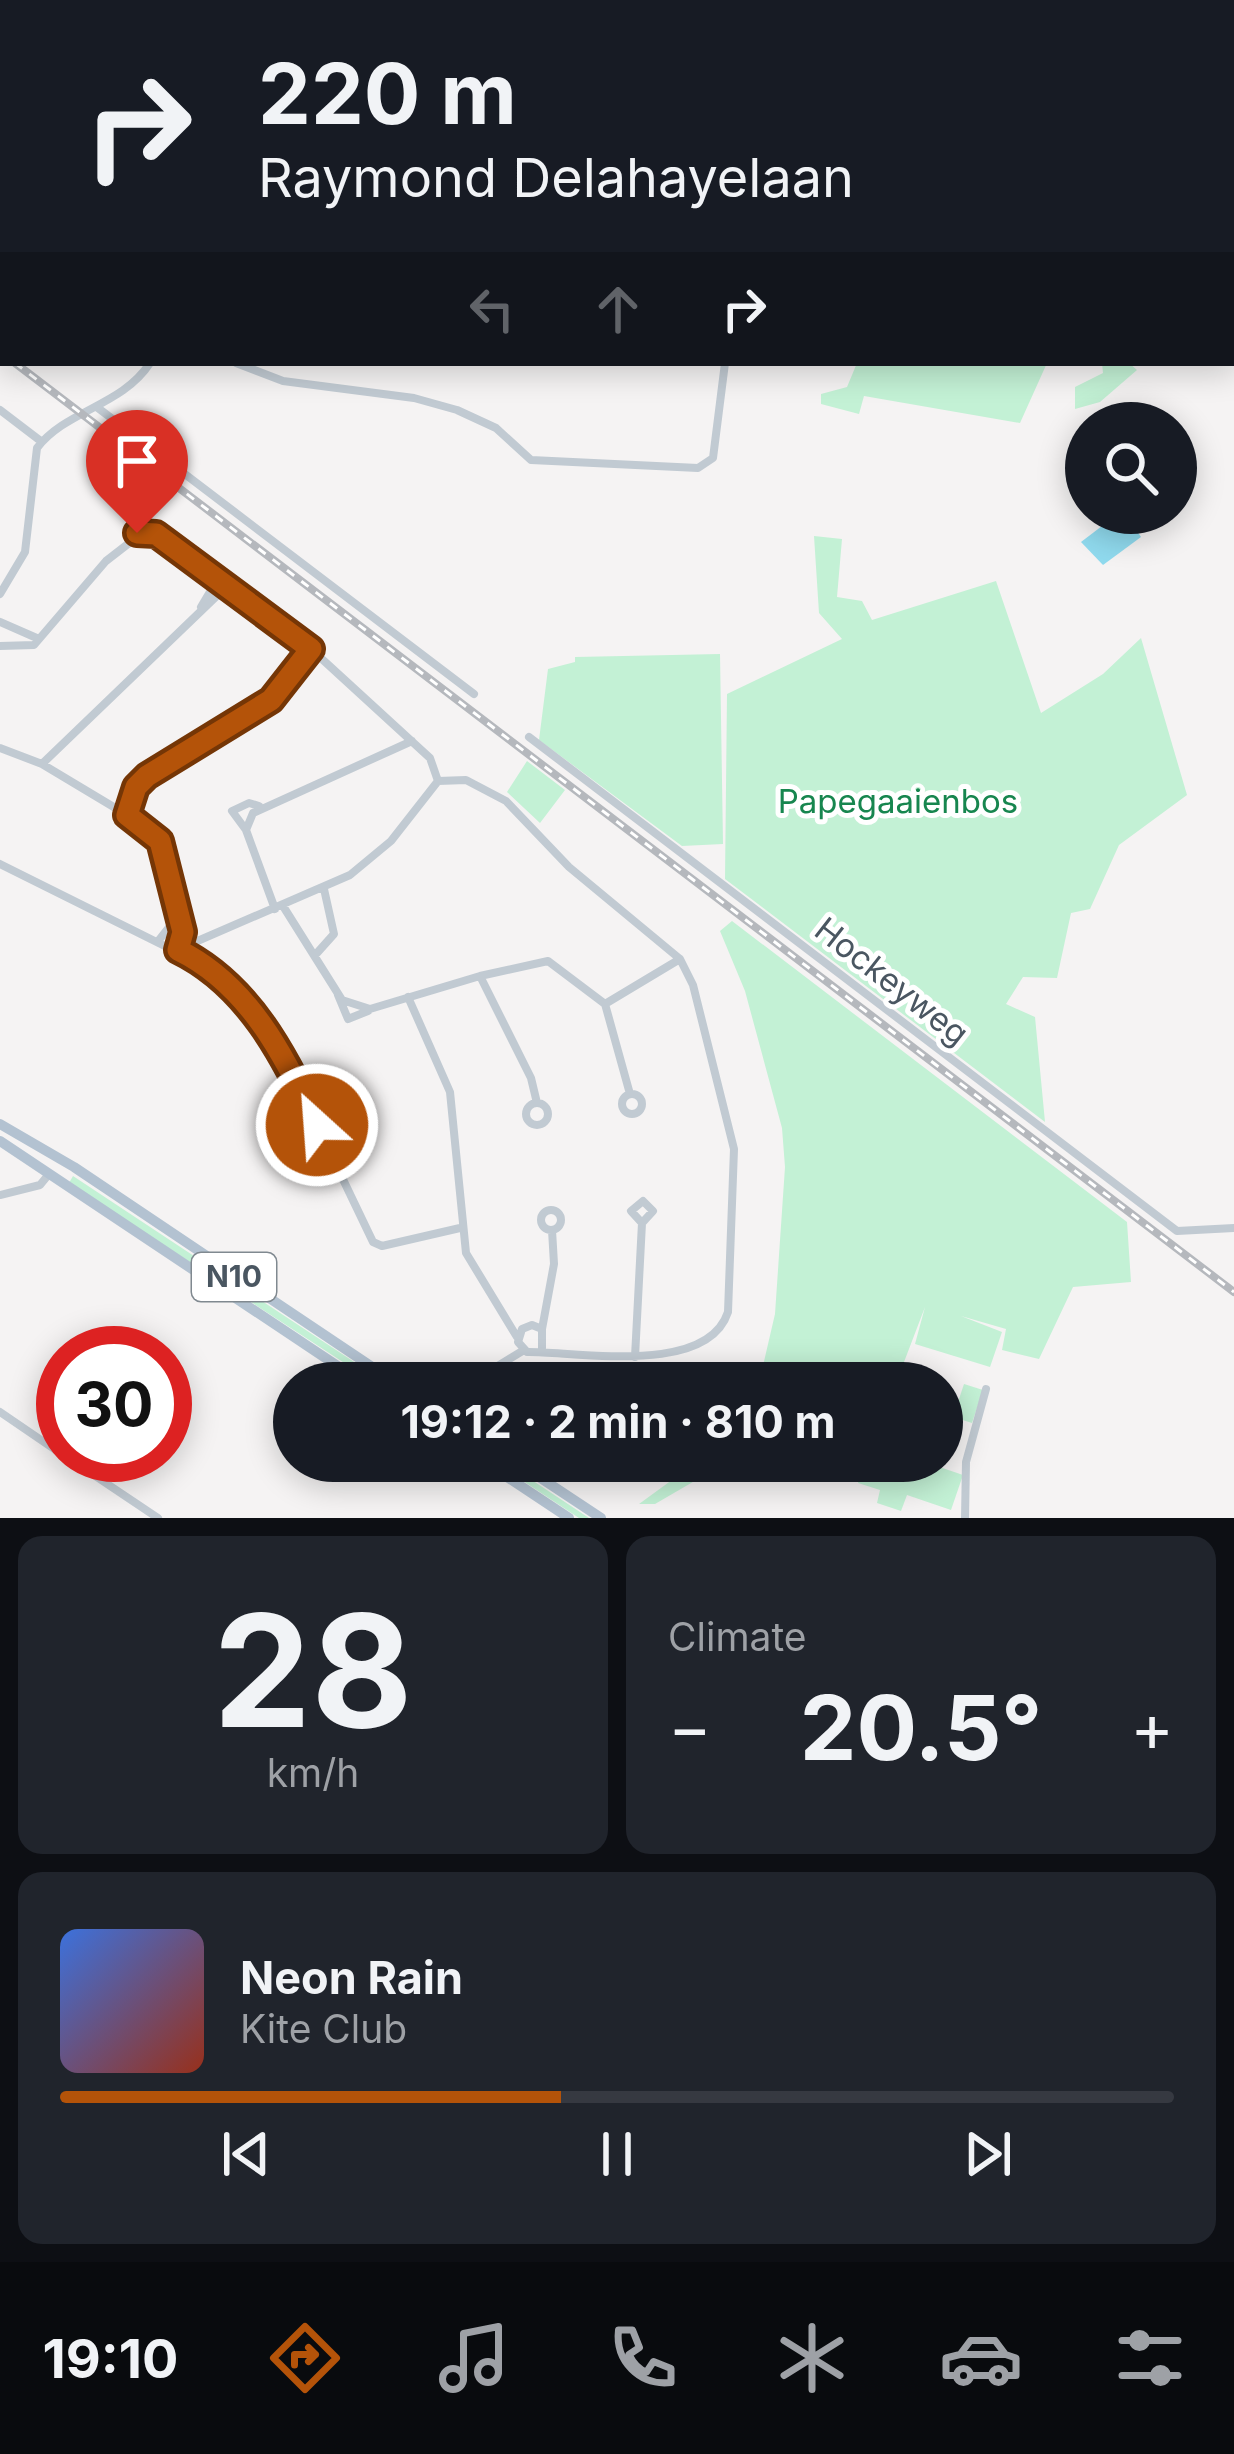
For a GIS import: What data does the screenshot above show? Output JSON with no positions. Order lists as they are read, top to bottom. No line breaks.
{"streets":{"main road":["N10"],"street":["Hockeyweg"]},"parks":["Papegaaienbos"],"page":{"turn":["220 m","Raymond Delahayelaan"],"limit":"30","trip":"19:12 · 2 min · 810 m","tile":[["28","km/h"],"Climate"],"heat":["−","20.5°","+"],"song":["Neon Rain","Kite Club"],"tabs":"19:10"}}
